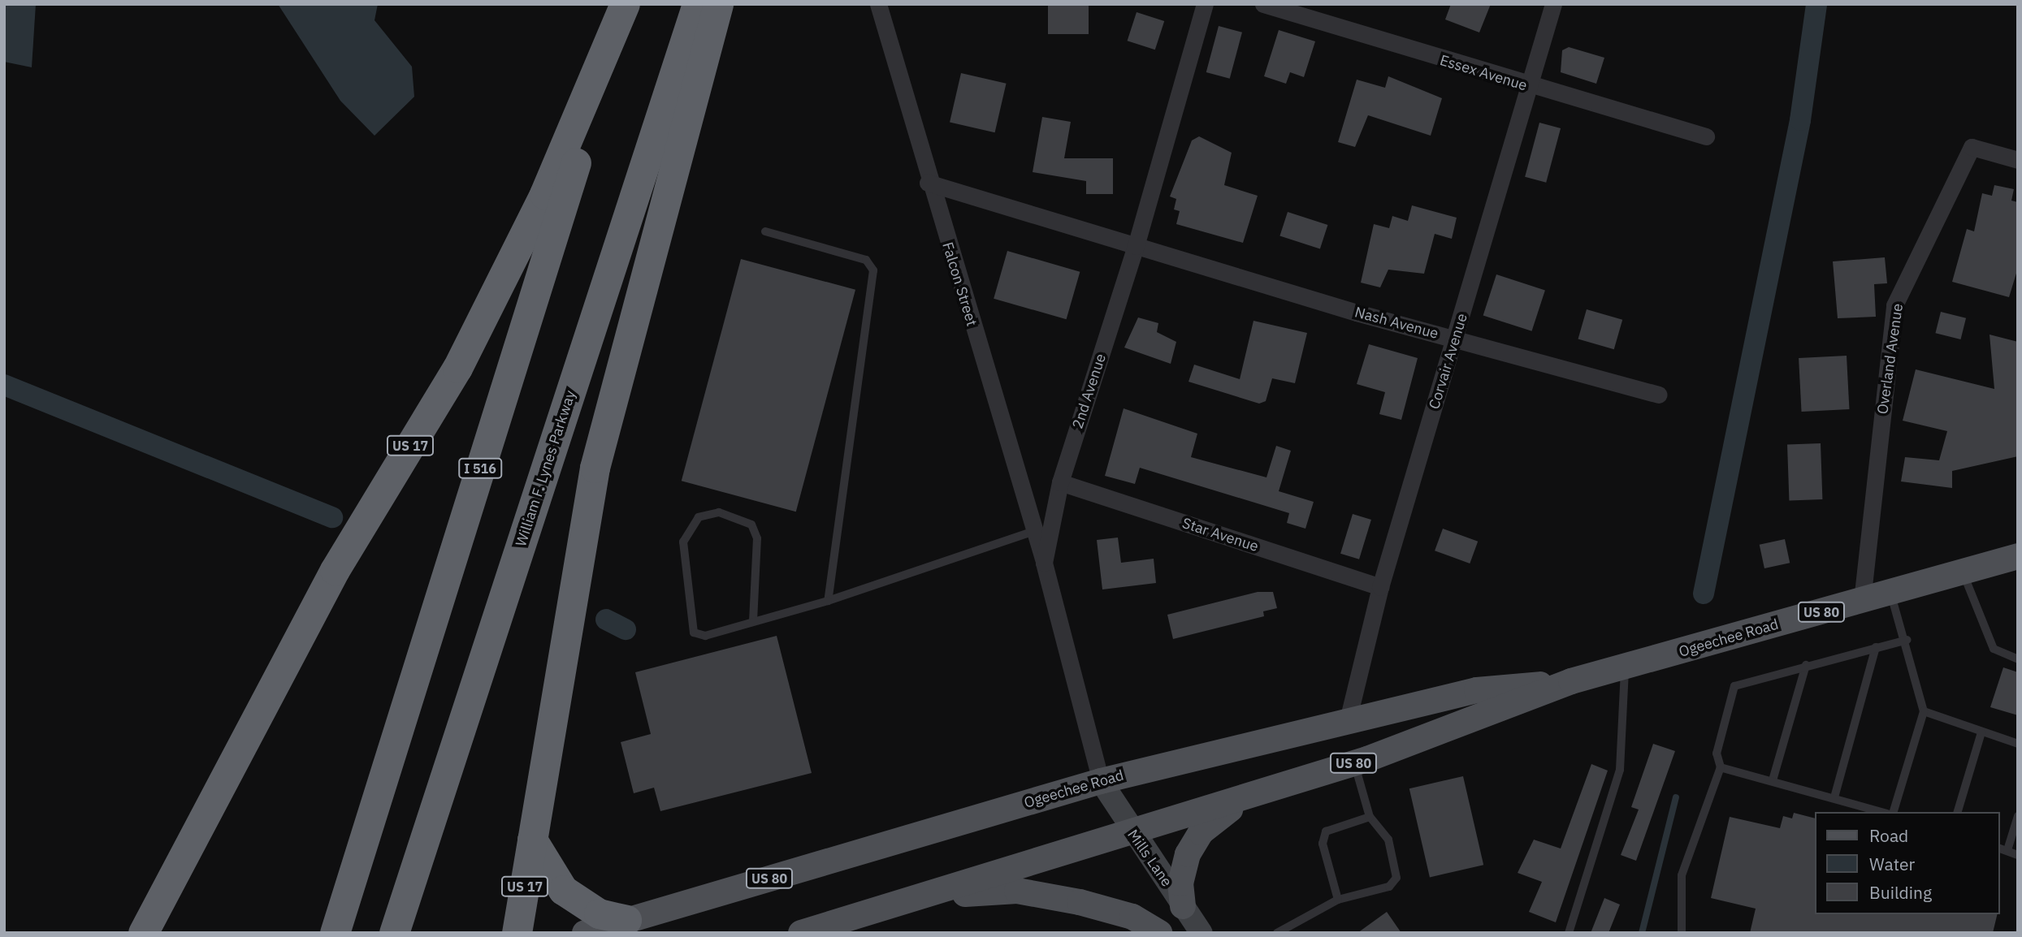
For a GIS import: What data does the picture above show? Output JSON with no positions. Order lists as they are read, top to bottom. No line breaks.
{"streets":{"highway":["US 17","I 516","William F. Lynes Parkway"],"main road":["US 80","Ogeechee Road","Mills Lane"],"street":["Essex Avenue","Falcon Street","Nash Avenue","Overland Avenue","Corvair Avenue","2nd Avenue","Star Avenue"]},"crossings":[["Essex Avenue","Corvair Avenue"],["Falcon Street","Nash Avenue"],["Falcon Street","2nd Avenue"],["Nash Avenue","Corvair Avenue"],["Nash Avenue","2nd Avenue"],["Overland Avenue","Ogeechee Road"],["Corvair Avenue","Star Avenue"],["Corvair Avenue","Ogeechee Road"],["2nd Avenue","Star Avenue"],["2nd Avenue","Ogeechee Road"],["2nd Avenue","Mills Lane"],["US 17","I 516"],["Ogeechee Road","Mills Lane"]],"legend":["Road","Water","Building"]}
